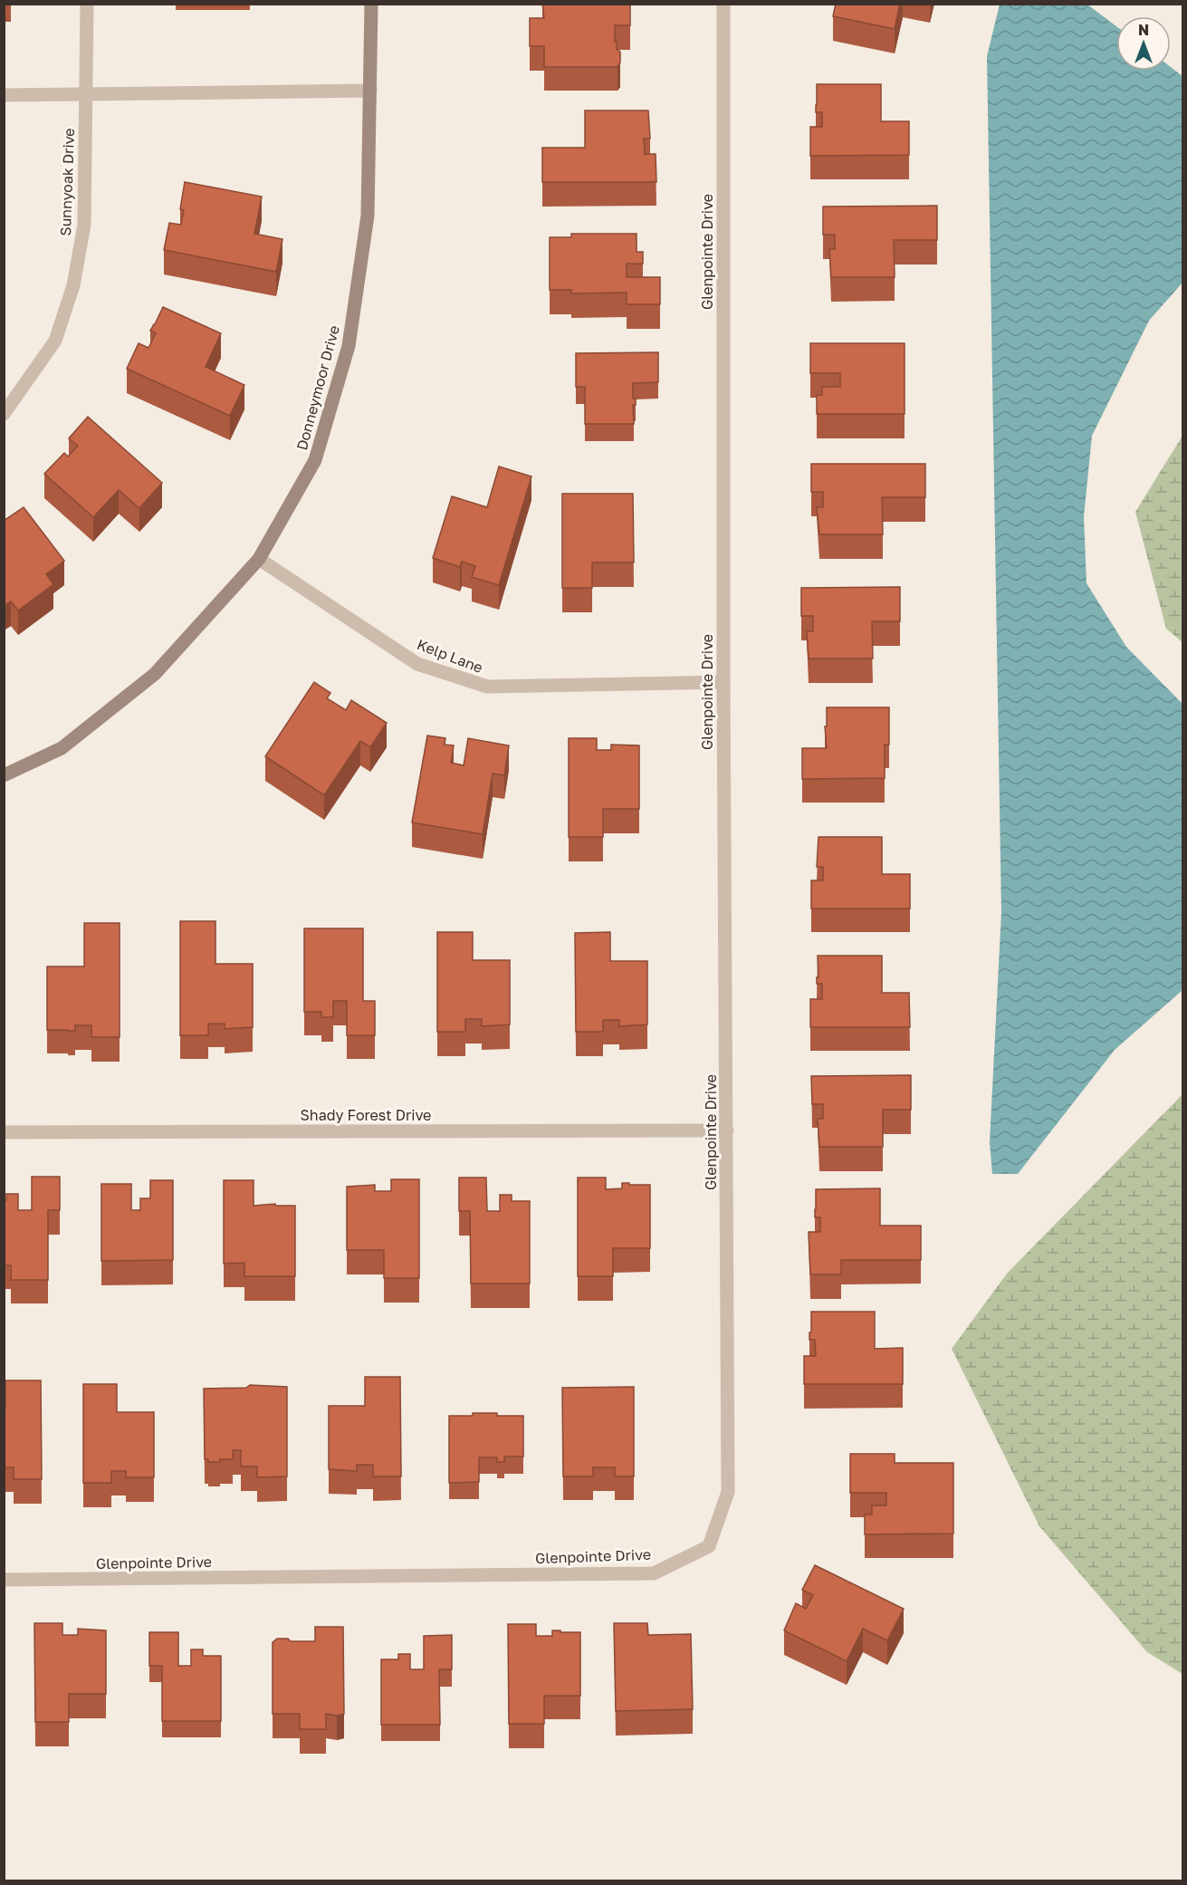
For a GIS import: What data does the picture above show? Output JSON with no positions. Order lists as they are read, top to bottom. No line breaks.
{"streets":{"street":["Sunnyoak Drive","Glenpointe Drive","Donneymoor Drive","Kelp Lane","Shady Forest Drive"]},"crossings":[["Glenpointe Drive","Kelp Lane"],["Glenpointe Drive","Shady Forest Drive"],["Donneymoor Drive","Kelp Lane"]],"north":"top"}
